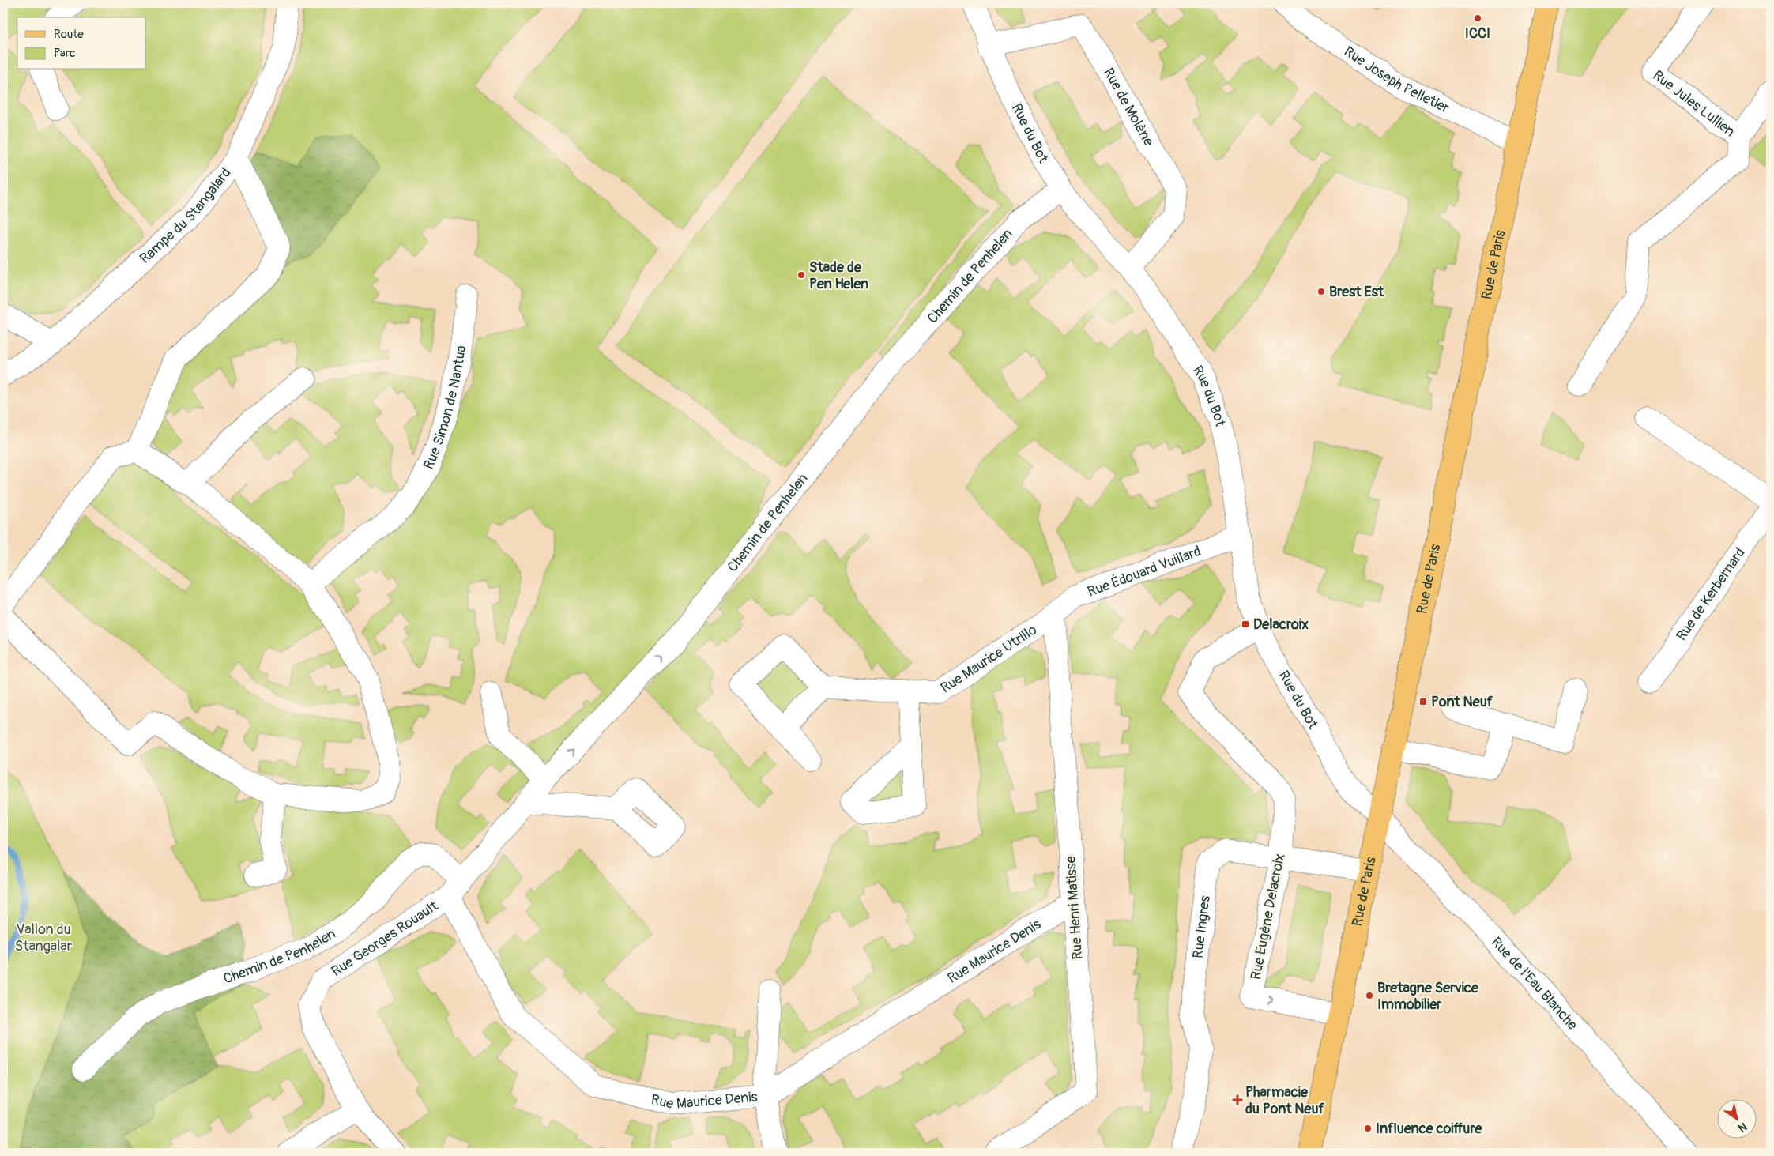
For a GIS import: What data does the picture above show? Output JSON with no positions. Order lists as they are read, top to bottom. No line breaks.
{"streets":{"main road":["Rue de Paris"],"street":["Rue Joseph Pelletier","Rue Jules Lullien","Rue de Molène","Rue du Bot","Rampe du Stangalard","Chemin de Penhelen","Rue Simon de Nantua","Rue Édouard Vuillard","Rue de Kerbernard","Rue Maurice Utrillo","Rue Henri Matisse","Rue Eugène Delacroix","Rue Ingres","Rue Georges Rouault","Rue Maurice Denis","Rue de l'Eau Blanche"]},"crossings":[["Rue Joseph Pelletier","Rue de Paris"],["Rue de Molène","Rue du Bot"],["Rue du Bot","Rue de Paris"],["Rue du Bot","Chemin de Penhelen"],["Rue du Bot","Rue Édouard Vuillard"],["Rue du Bot","Rue Eugène Delacroix"],["Rue du Bot","Rue de l'Eau Blanche"],["Rue de Paris","Rue Eugène Delacroix"],["Rue de Paris","Rue Ingres"],["Rue de Paris","Rue de l'Eau Blanche"],["Chemin de Penhelen","Rue Georges Rouault"],["Chemin de Penhelen","Rue Maurice Denis"],["Rue Édouard Vuillard","Rue Maurice Utrillo"],["Rue Édouard Vuillard","Rue Henri Matisse"],["Rue Maurice Utrillo","Rue Henri Matisse"],["Rue Henri Matisse","Rue Maurice Denis"],["Rue Eugène Delacroix","Rue Ingres"],["Rue Georges Rouault","Rue Maurice Denis"]],"one_way":["Chemin de Penhelen"],"parks":["Vallon du Stangalar"],"places":{"other":["ICCI","Stade de Pen Helen","Brest Est","Bretagne Service Immobilier","Influence coiffure"],"transit":["Delacroix","Pont Neuf"],"health":["Pharmacie du Pont Neuf"]},"legend":["Route","Parc"],"north":"bottom right"}
